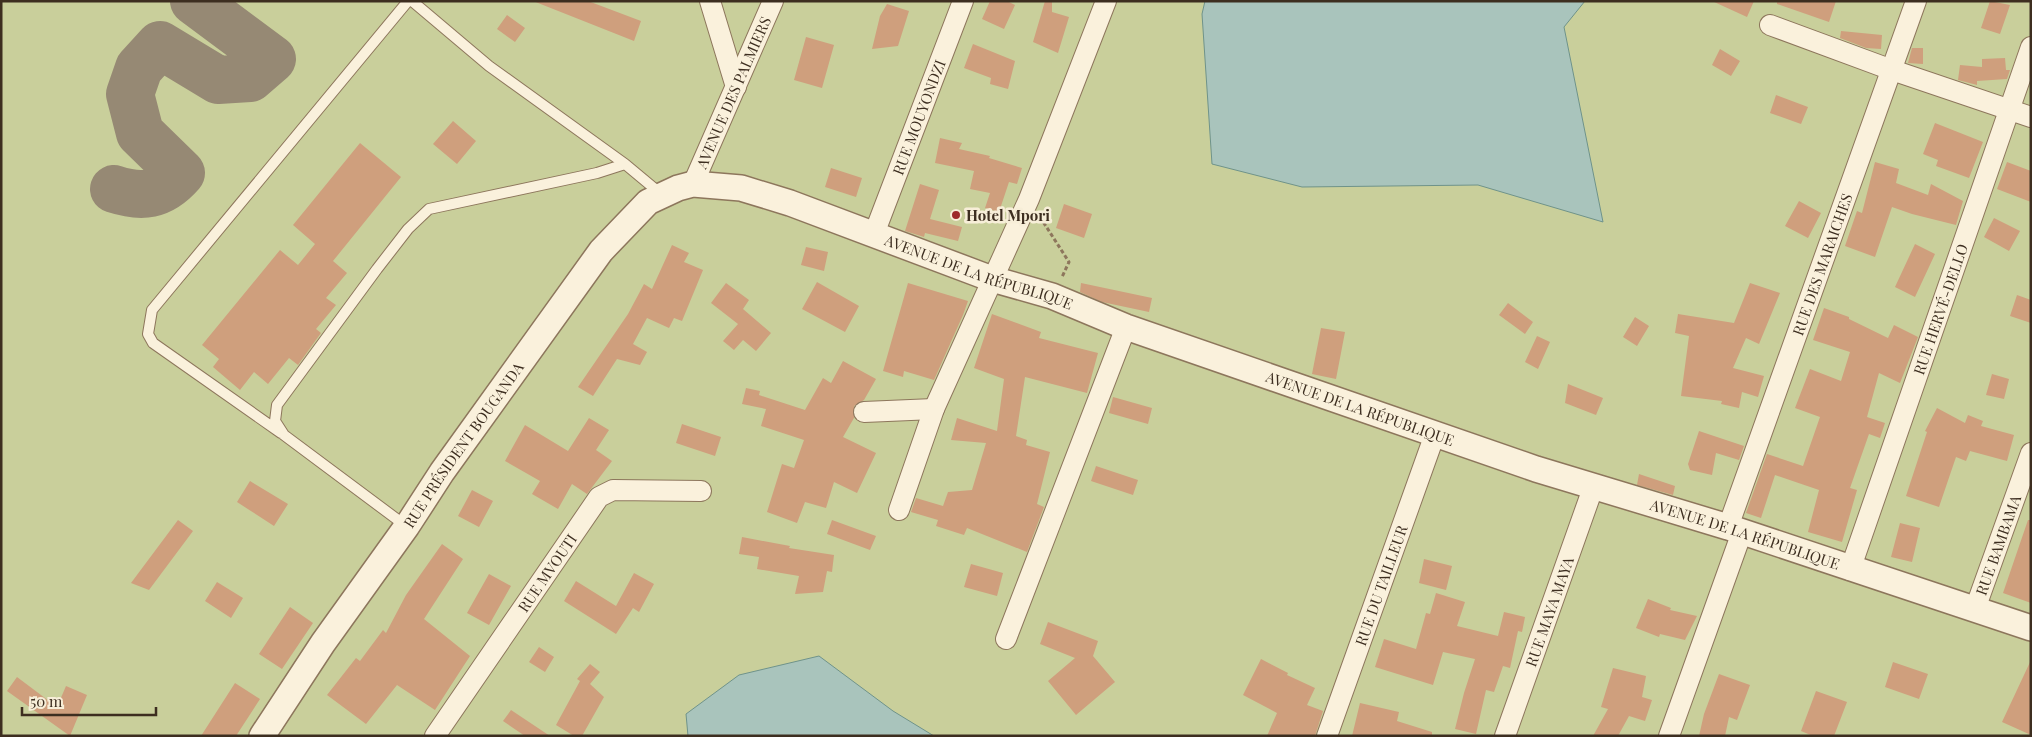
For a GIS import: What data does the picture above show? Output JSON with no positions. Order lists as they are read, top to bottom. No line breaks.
{"streets":{"street":["AVENUE DES PALMIERS","RUE MOUYONDZI","RUE DES MARAICHES","AVENUE DE LA RÉPUBLIQUE","RUE HERVÉ-DELLO","RUE PRÉSIDENT BOUGANDA","RUE BAMBAMA","RUE MVOUTI","RUE DU TAILLEUR","RUE MAYA MAYA"]},"crossings":[["AVENUE DES PALMIERS","AVENUE DE LA RÉPUBLIQUE"],["AVENUE DES PALMIERS","RUE PRÉSIDENT BOUGANDA"],["RUE MOUYONDZI","AVENUE DE LA RÉPUBLIQUE"],["RUE DES MARAICHES","AVENUE DE LA RÉPUBLIQUE"],["AVENUE DE LA RÉPUBLIQUE","RUE HERVÉ-DELLO"],["AVENUE DE LA RÉPUBLIQUE","RUE PRÉSIDENT BOUGANDA"],["AVENUE DE LA RÉPUBLIQUE","RUE BAMBAMA"],["AVENUE DE LA RÉPUBLIQUE","RUE DU TAILLEUR"],["AVENUE DE LA RÉPUBLIQUE","RUE MAYA MAYA"]],"places":["Hotel Mpori"],"scale_bar":"50 m"}
